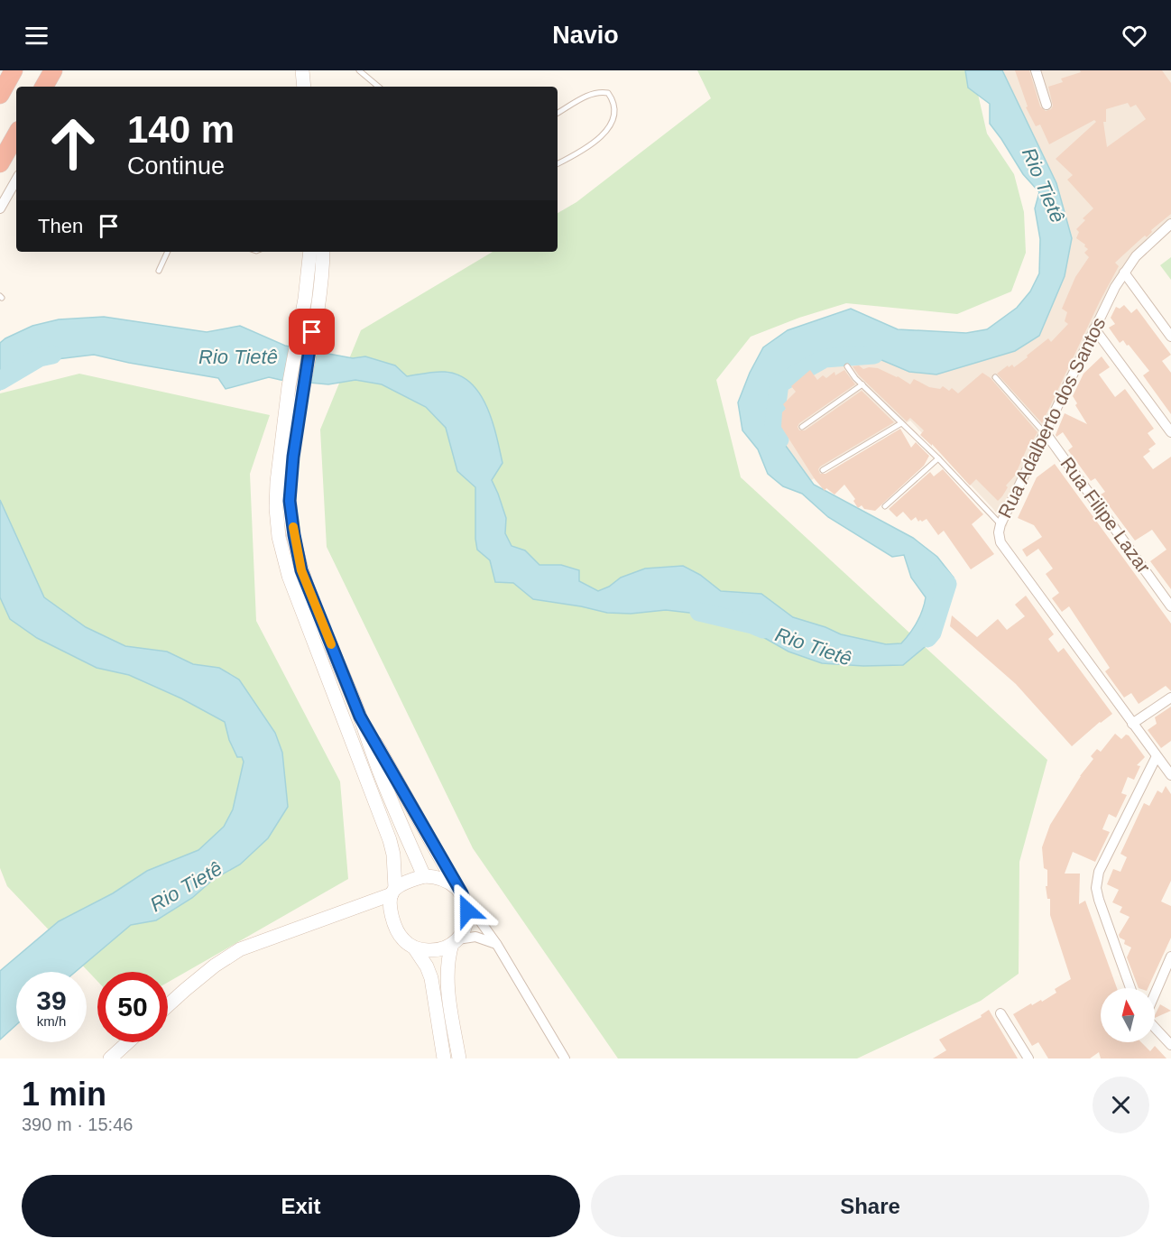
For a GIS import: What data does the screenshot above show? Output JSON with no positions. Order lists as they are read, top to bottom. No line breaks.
{"streets":{"street":["Rua Adalberto dos Santos","Rua Filipe Lazar"]},"crossings":[["Rua Adalberto dos Santos","Rua Filipe Lazar"]],"water":["Rio Tietê"],"north":"top","page":{"header":"Navio","turn":["140 m","Continue"],"then":"Then","speed":"39 km/h","limit":"50","heading":["1 min","390 m · 15:46"],"buttons":["Exit","Share"]}}
